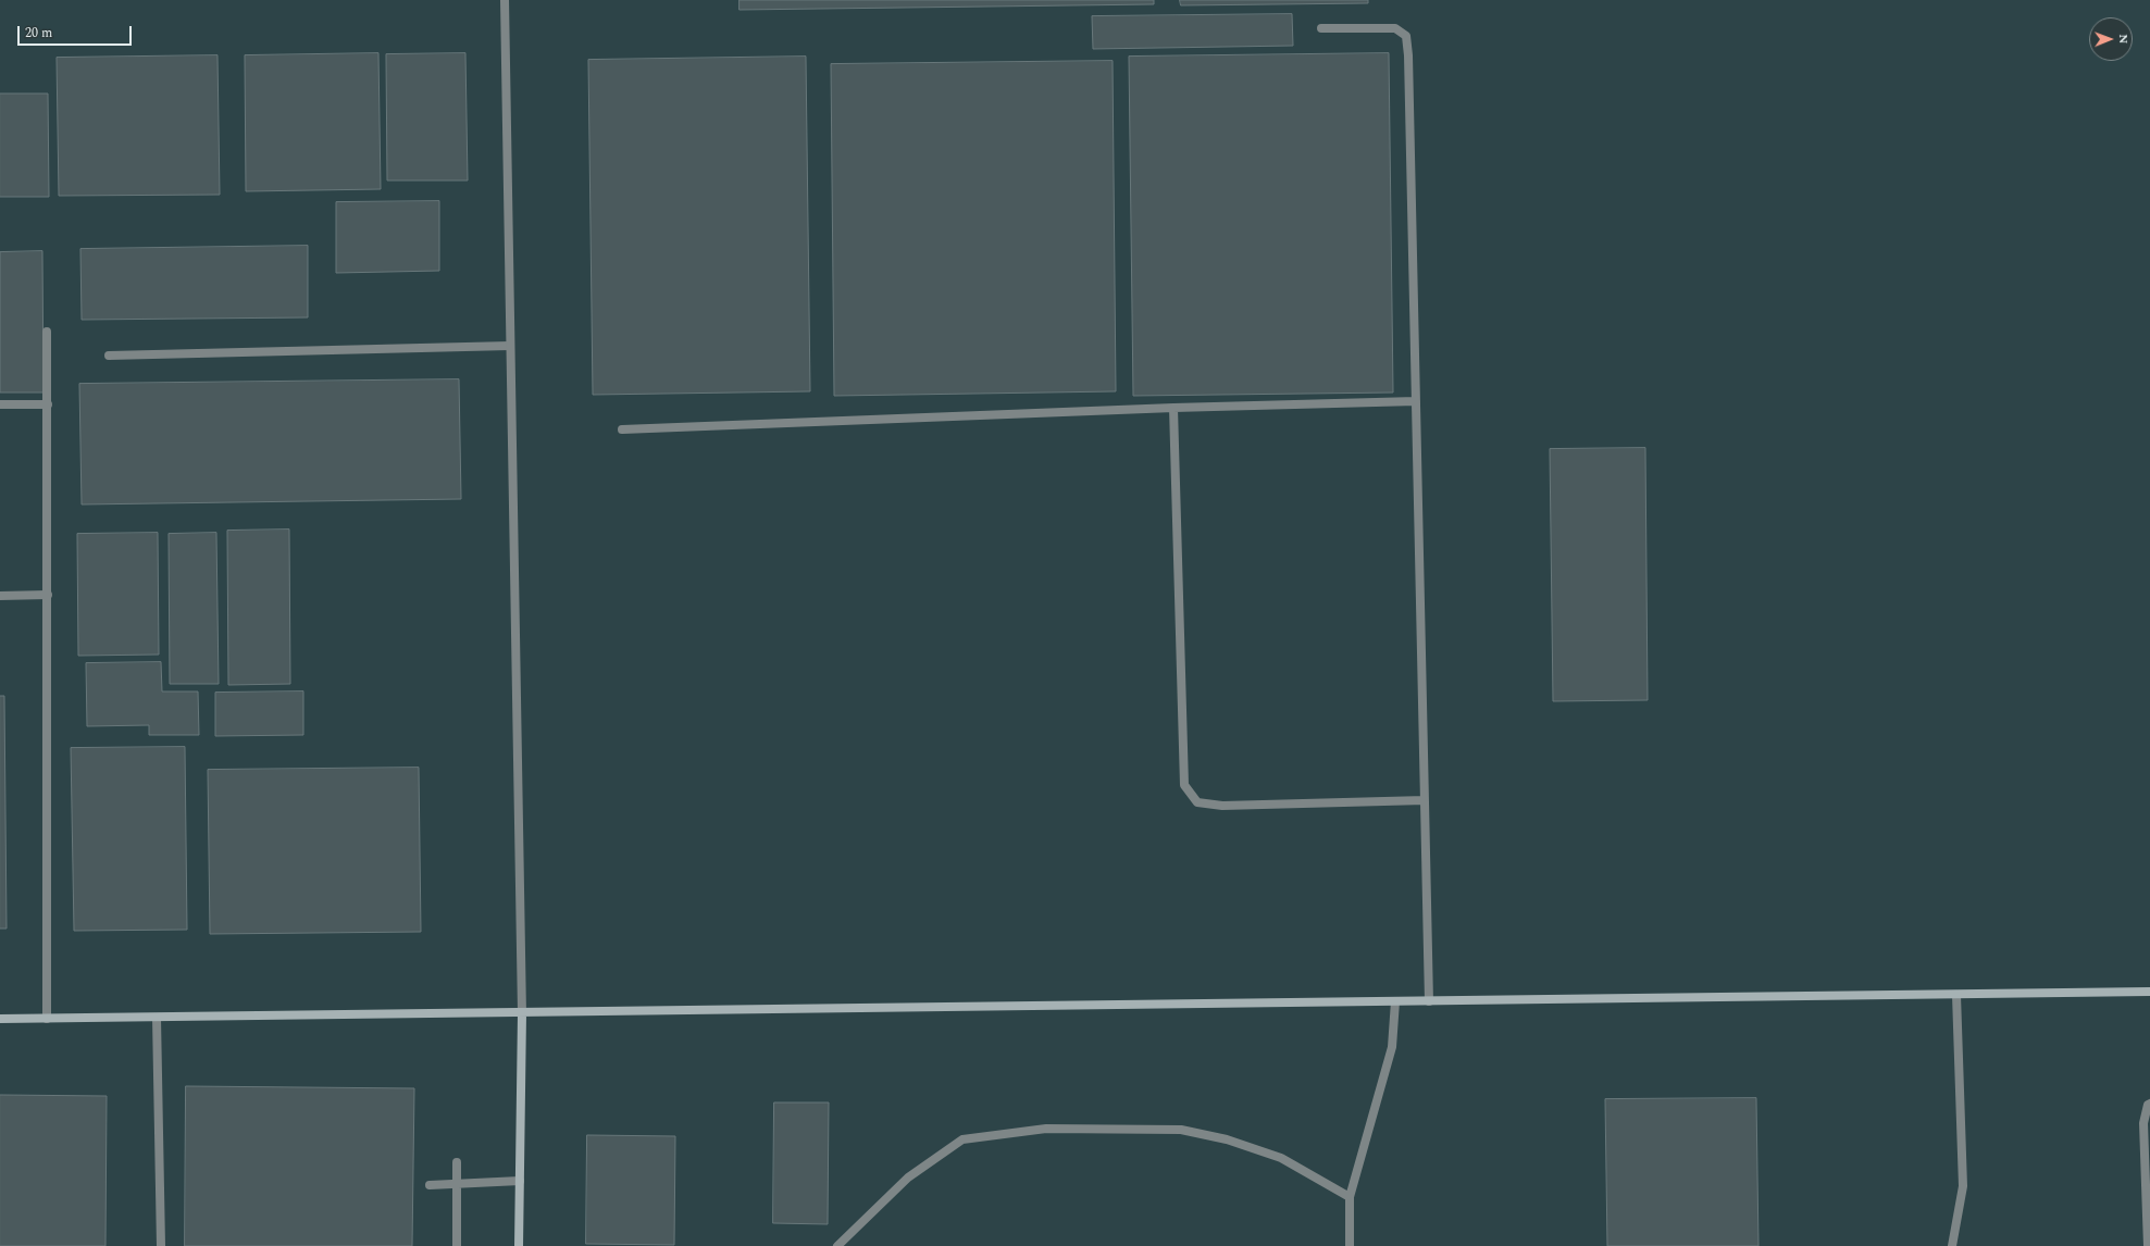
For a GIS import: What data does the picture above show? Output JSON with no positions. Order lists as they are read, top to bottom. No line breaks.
{"scale_bar":"20 m","north":"right"}
